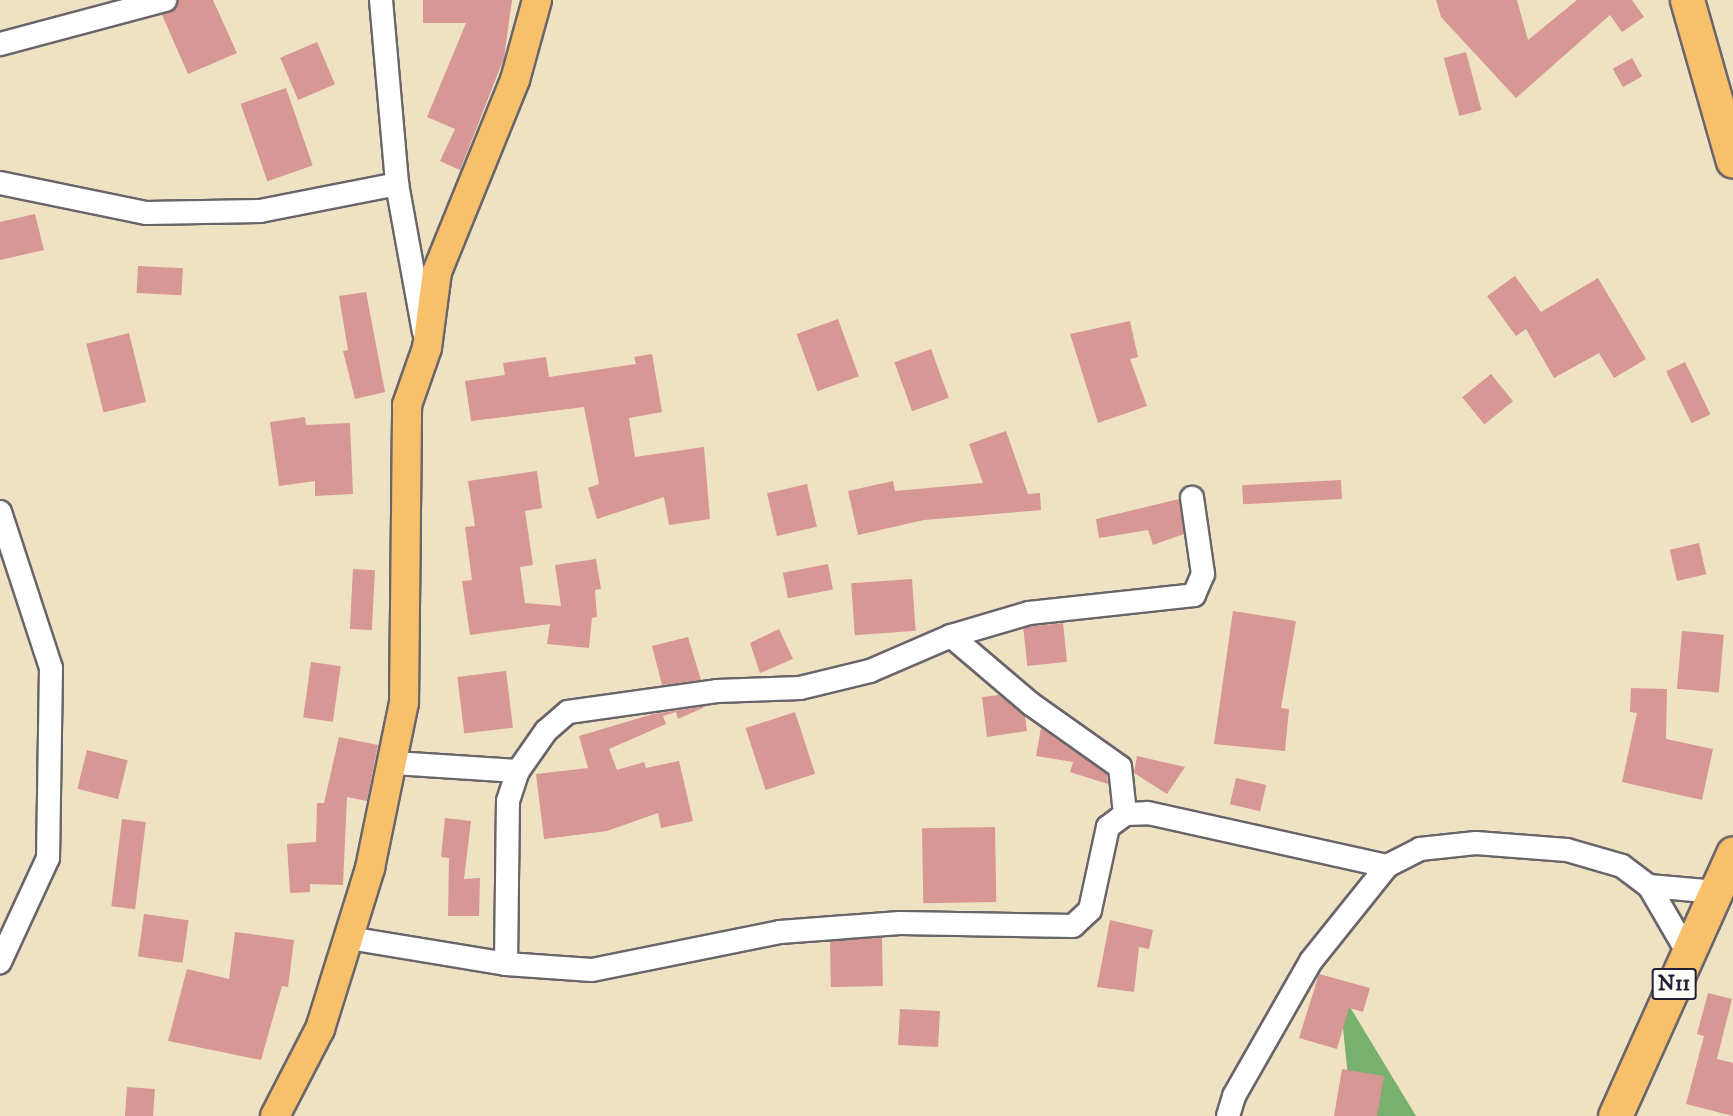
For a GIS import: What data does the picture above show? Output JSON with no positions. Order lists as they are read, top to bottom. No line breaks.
{"streets":{"highway":["N11"]}}
